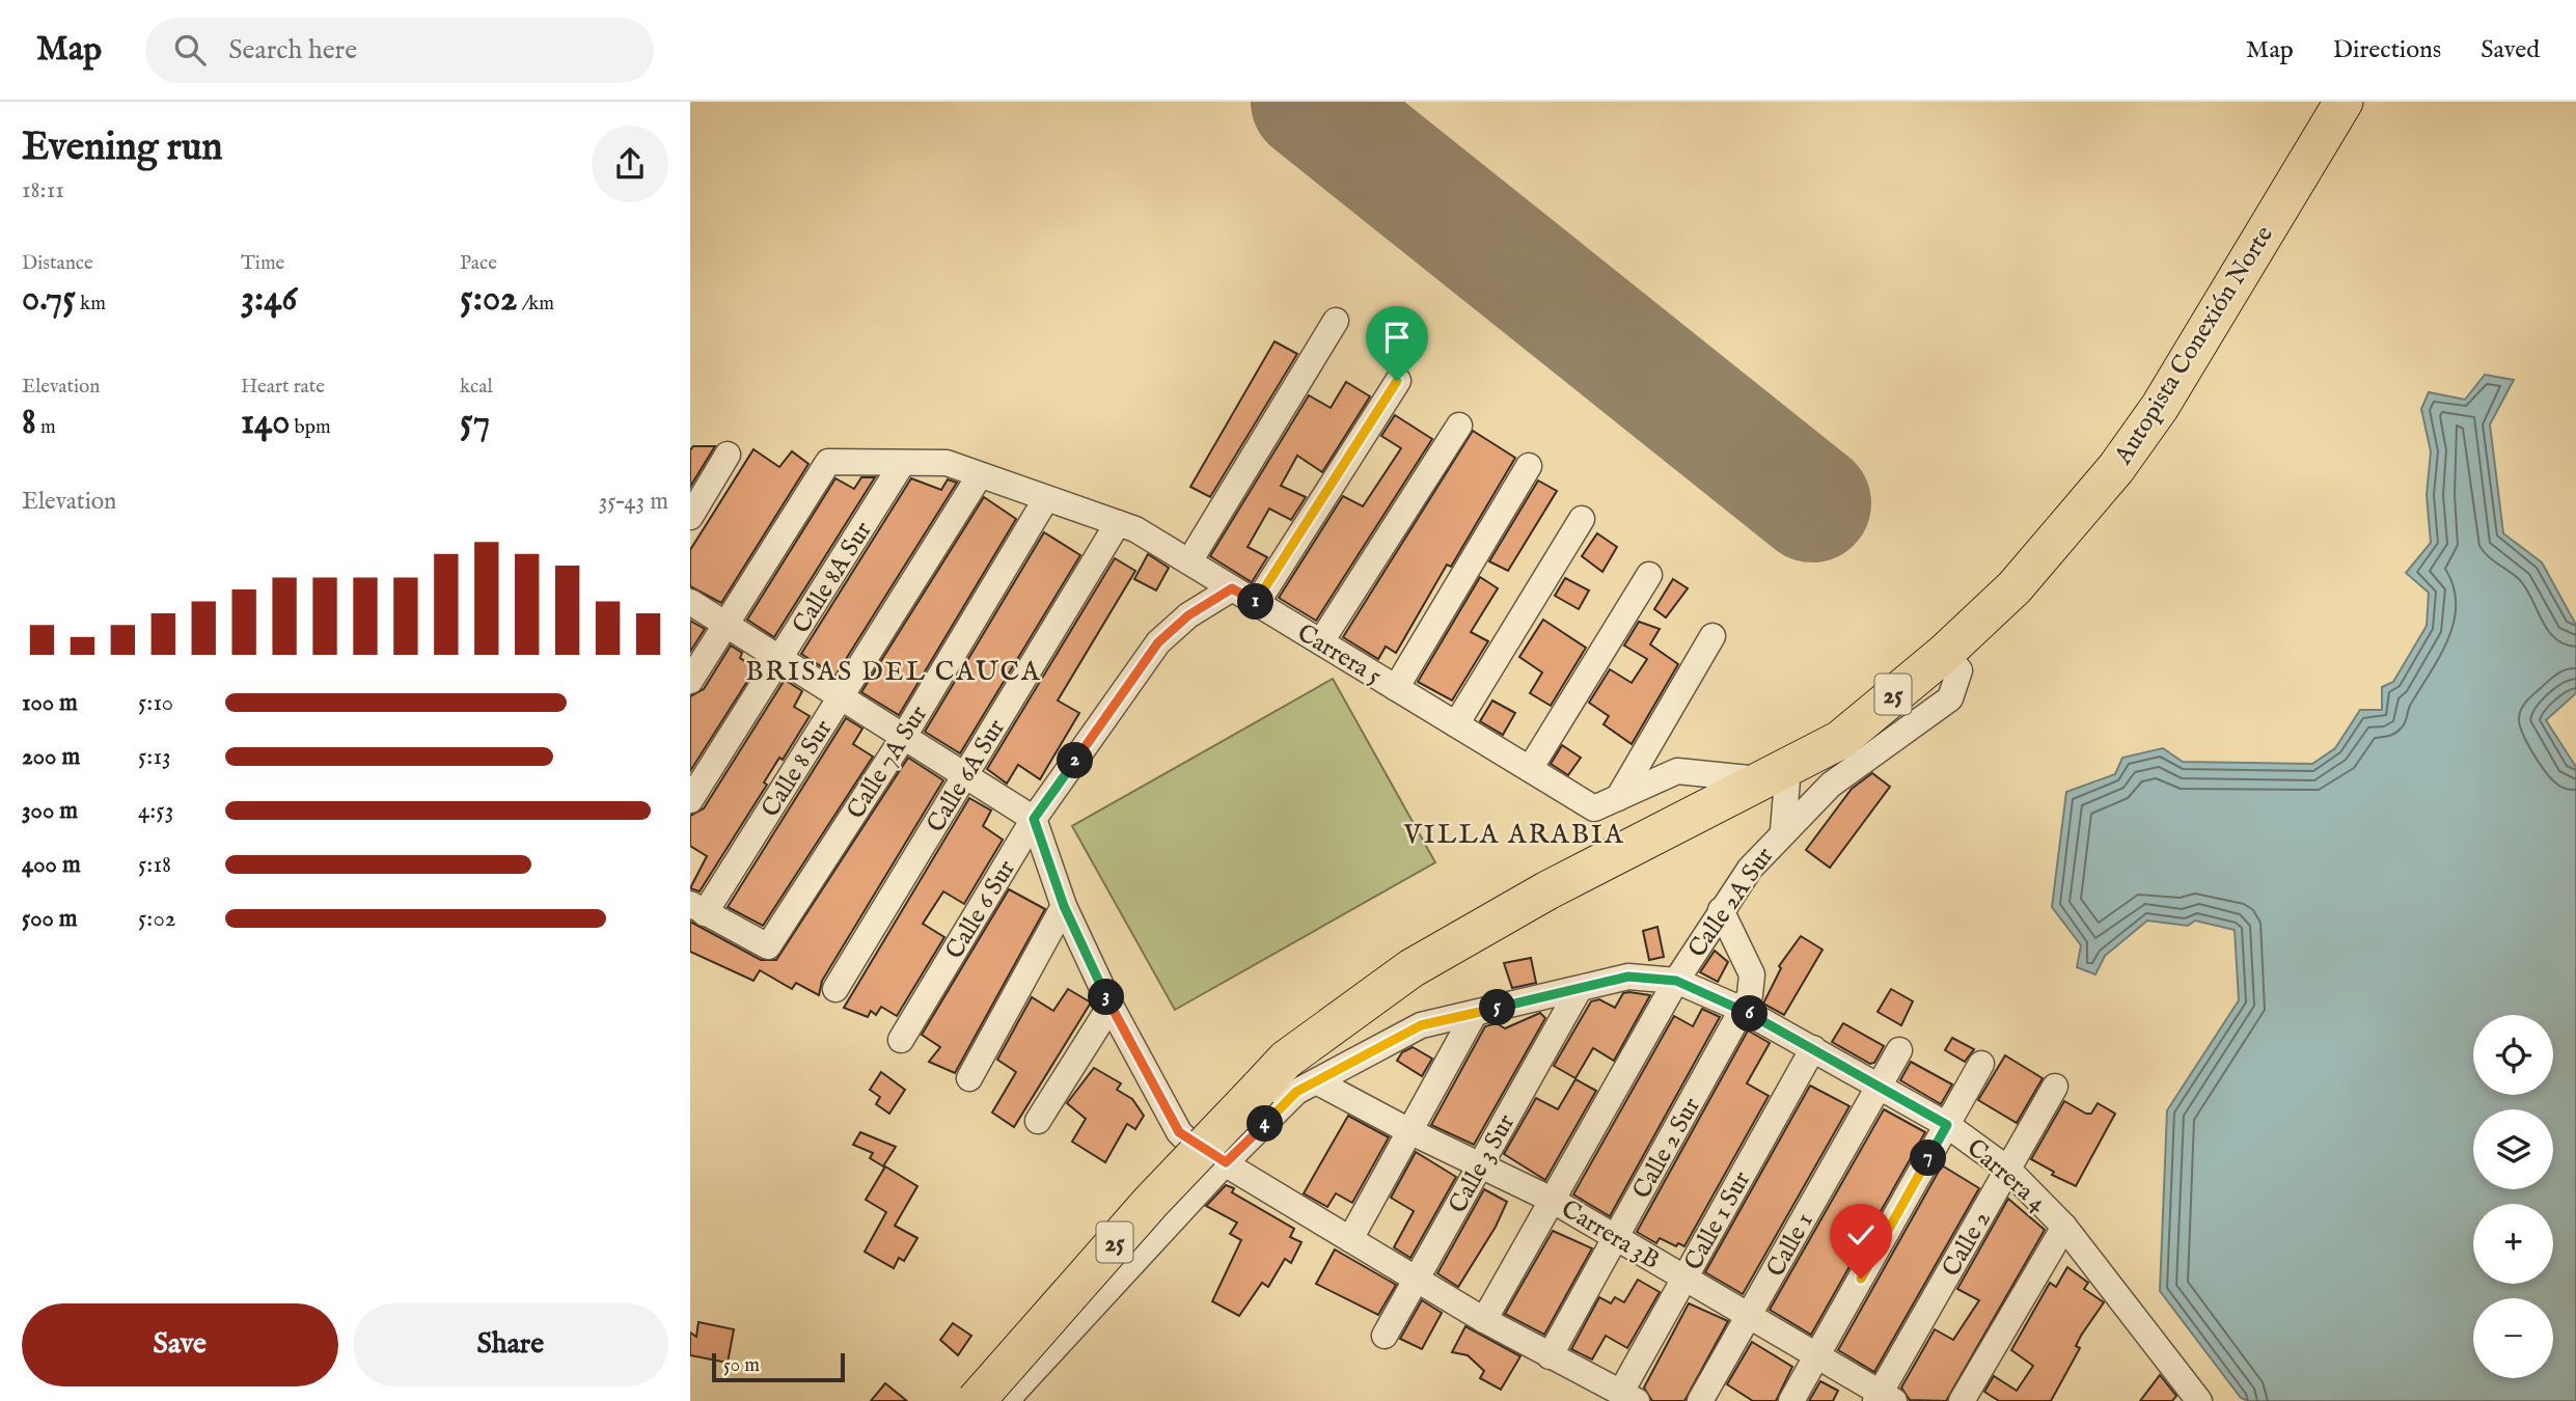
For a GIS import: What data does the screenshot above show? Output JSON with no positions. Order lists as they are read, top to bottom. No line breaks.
{"streets":{"highway":["Autopista Conexión Norte","25"],"street":["Calle 8A Sur","Carrera 5","Calle 7A Sur","Calle 8 Sur","Calle 6A Sur","Calle 2A Sur","Calle 6 Sur","Calle 2 Sur","Calle 3 Sur","Carrera 4","Calle 1 Sur","Carrera 3B","Calle 2","Calle 1"]},"crossings":[["Autopista Conexión Norte","Carrera 5"],["Autopista Conexión Norte","Calle 2A Sur"],["Calle 8A Sur","Carrera 5"],["Carrera 5","Calle 7A Sur"],["Carrera 5","Calle 8 Sur"],["Carrera 5","Calle 6A Sur"],["Carrera 5","Calle 6 Sur"],["Calle 7A Sur","Calle 8 Sur"],["Calle 2A Sur","Calle 2 Sur"],["Calle 2A Sur","Carrera 4"],["Calle 2A Sur","Carrera 3B"],["Calle 2 Sur","Carrera 4"],["Calle 2 Sur","Carrera 3B"],["Calle 3 Sur","Carrera 4"],["Calle 3 Sur","Carrera 3B"],["Carrera 4","Calle 1 Sur"],["Carrera 4","Carrera 3B"],["Carrera 4","Calle 2"],["Carrera 4","Calle 1"],["Calle 1 Sur","Carrera 3B"],["Carrera 3B","Calle 2"],["Carrera 3B","Calle 1"]],"districts":["BRISAS DEL CAUCA","VILLA ARABIA"],"scale_bar":"50 m","page":{"header":"Map","search":"Search here","nav":["Map","Directions","Saved"],"heading":["Evening run","18:11"],"stats":[["Distance","0.75 km"],["Time","3:46"],["Pace","5:02 /km"],["Elevation","8 m"],["Heart rate","140 bpm"],["kcal","57"]],"chart":["Elevation","35–43 m"],"pins":["1","2","3","5","6","4","7"],"list":[{"name":"100 m","note":"5:10"},{"name":"200 m","note":"5:13"},{"name":"300 m","note":"4:53"},{"name":"400 m","note":"5:18"},{"name":"500 m","note":"5:02"}],"map_buttons":["+","−"],"buttons":["Save","Share"],"scale":"50 m"}}
